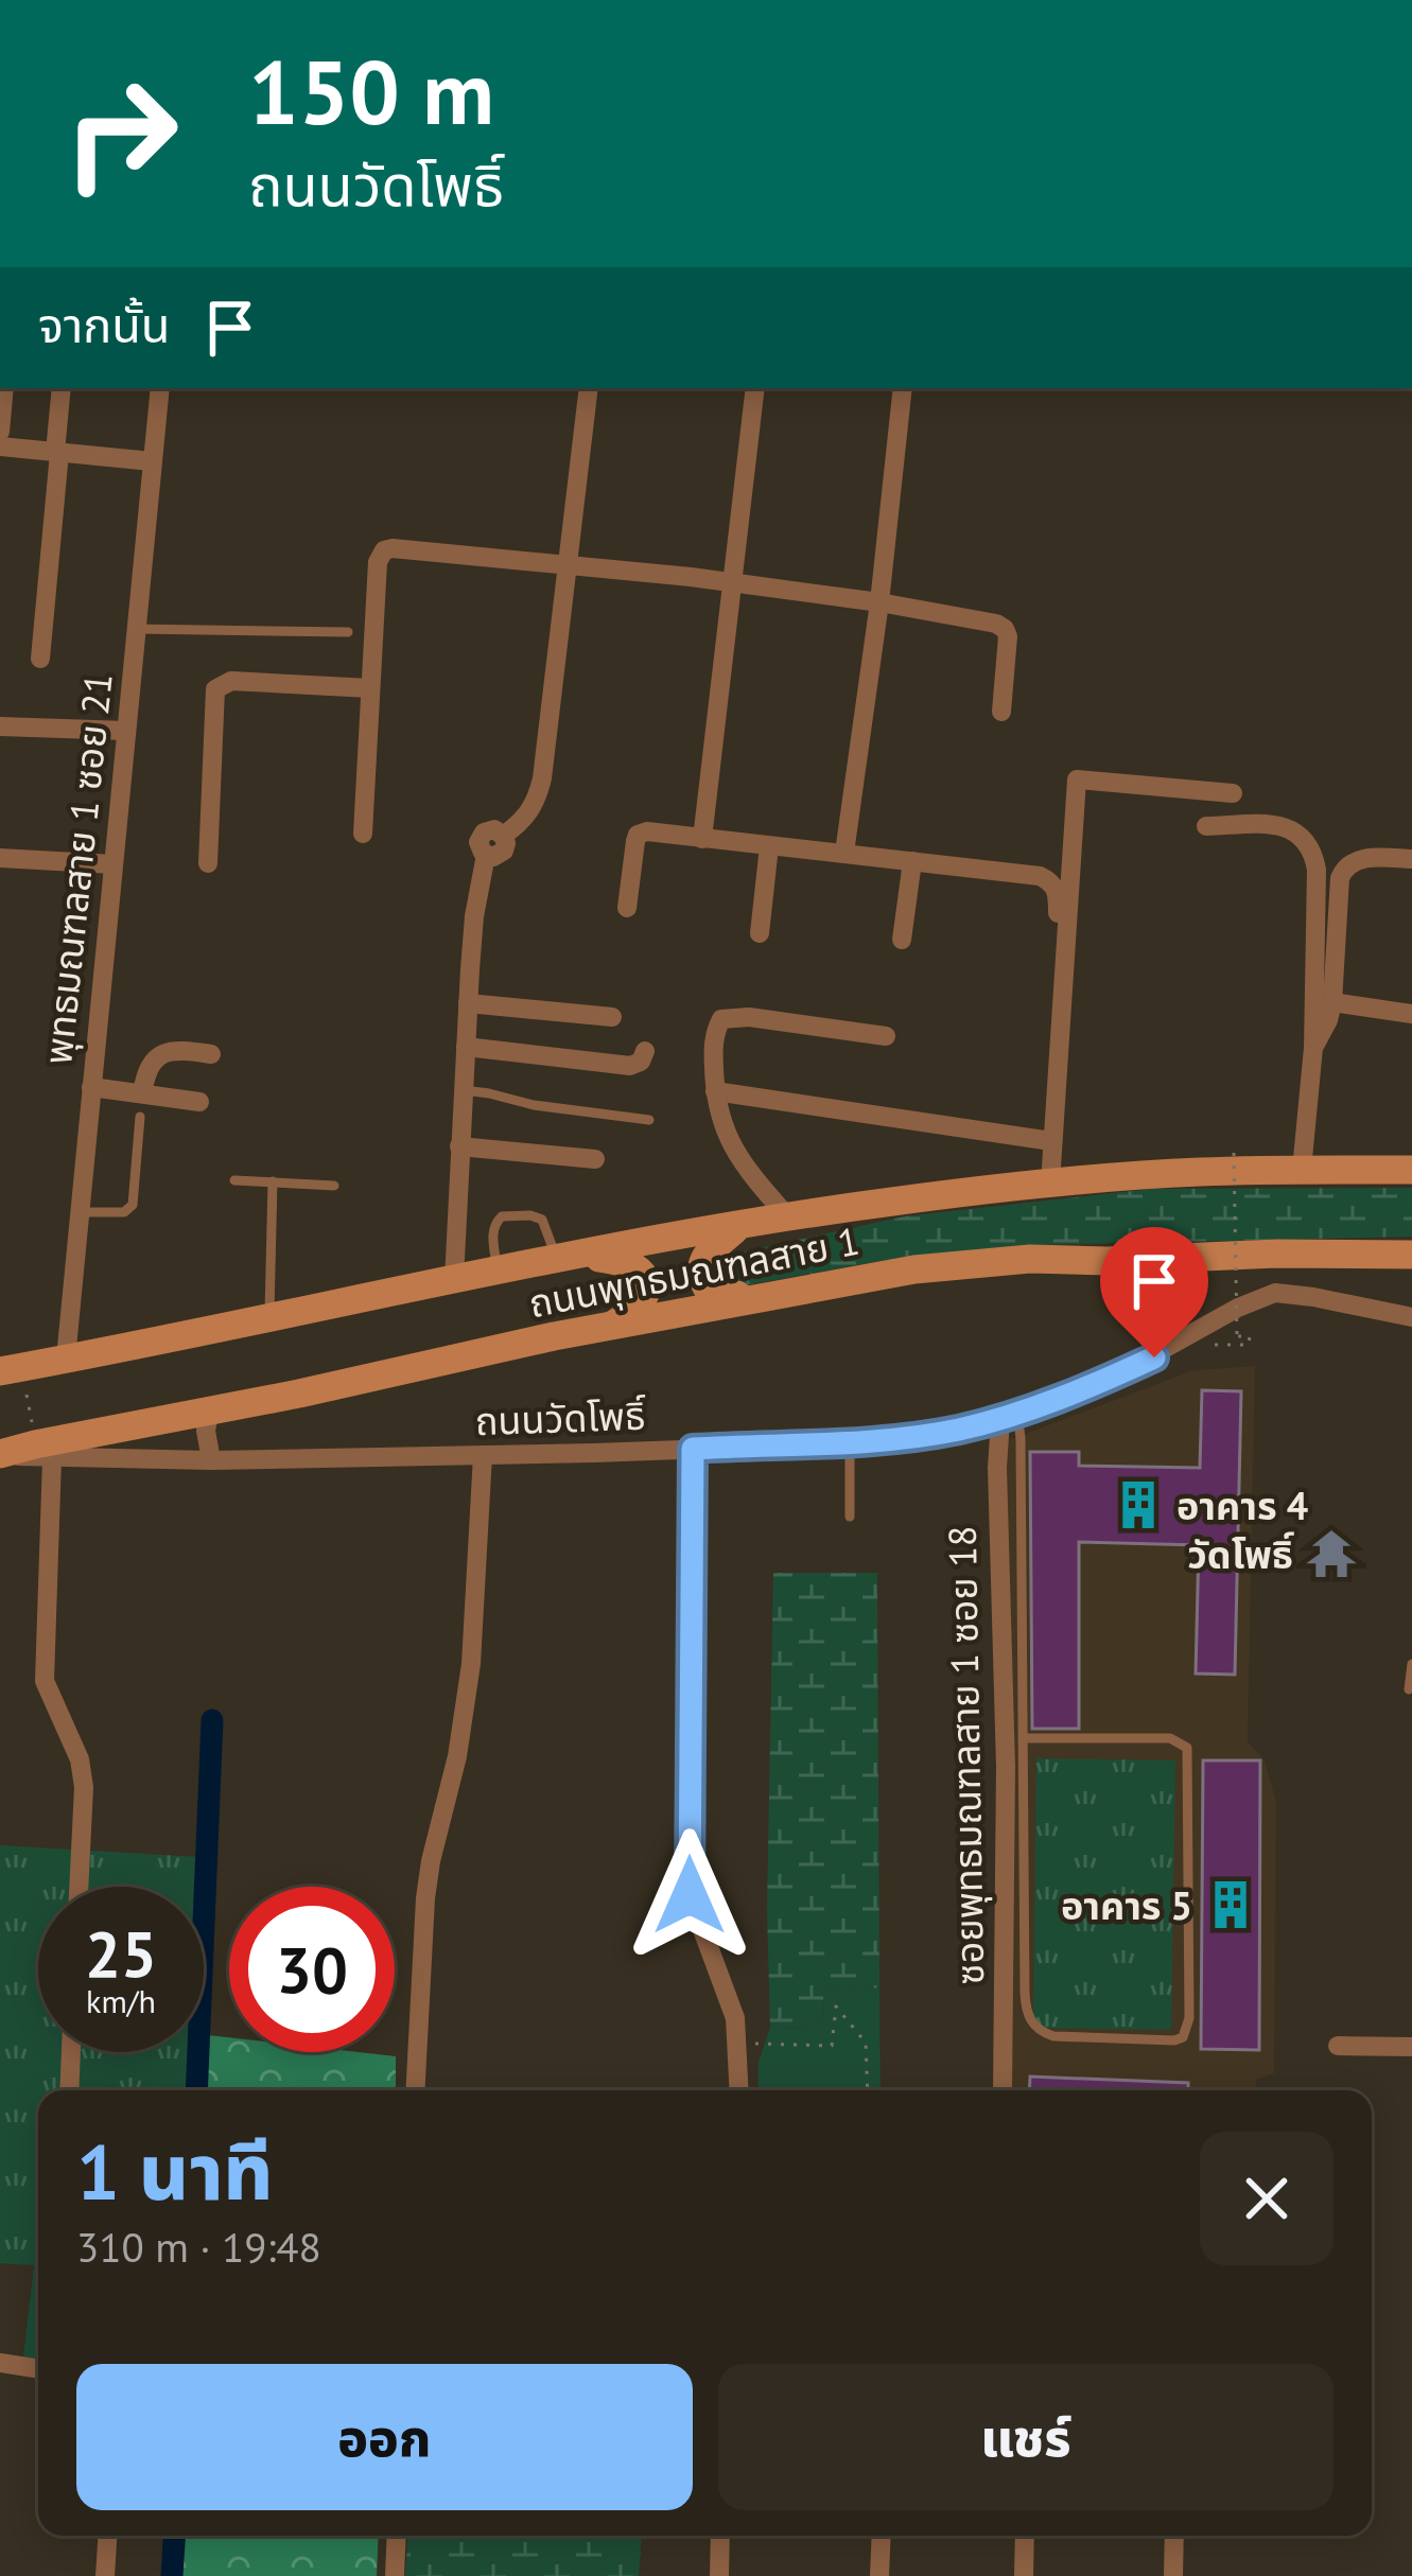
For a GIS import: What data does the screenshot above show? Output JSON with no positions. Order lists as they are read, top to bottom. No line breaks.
{"streets":{"main road":["ถนนพุทธมณฑลสาย 1"],"street":["พุทธมณฑลสาย 1 ซอย 21","ถนนวัดโพธิ์","ซอยพุทธมณฑลสาย 1 ซอย 18"]},"crossings":[["พุทธมณฑลสาย 1 ซอย 21","ถนนพุทธมณฑลสาย 1"],["ถนนพุทธมณฑลสาย 1","ถนนวัดโพธิ์"],["ถนนวัดโพธิ์","ซอยพุทธมณฑลสาย 1 ซอย 18"]],"places":{"building":["อาคาร 4","อาคาร 5"],"temple":["วัดโพธิ์"]},"page":{"turn":["150 m","ถนนวัดโพธิ์"],"then":"จากนั้น","speed":"25 km/h","limit":"30","heading":["1 นาที","310 m · 19:48"],"buttons":["ออก","แชร์"]}}
